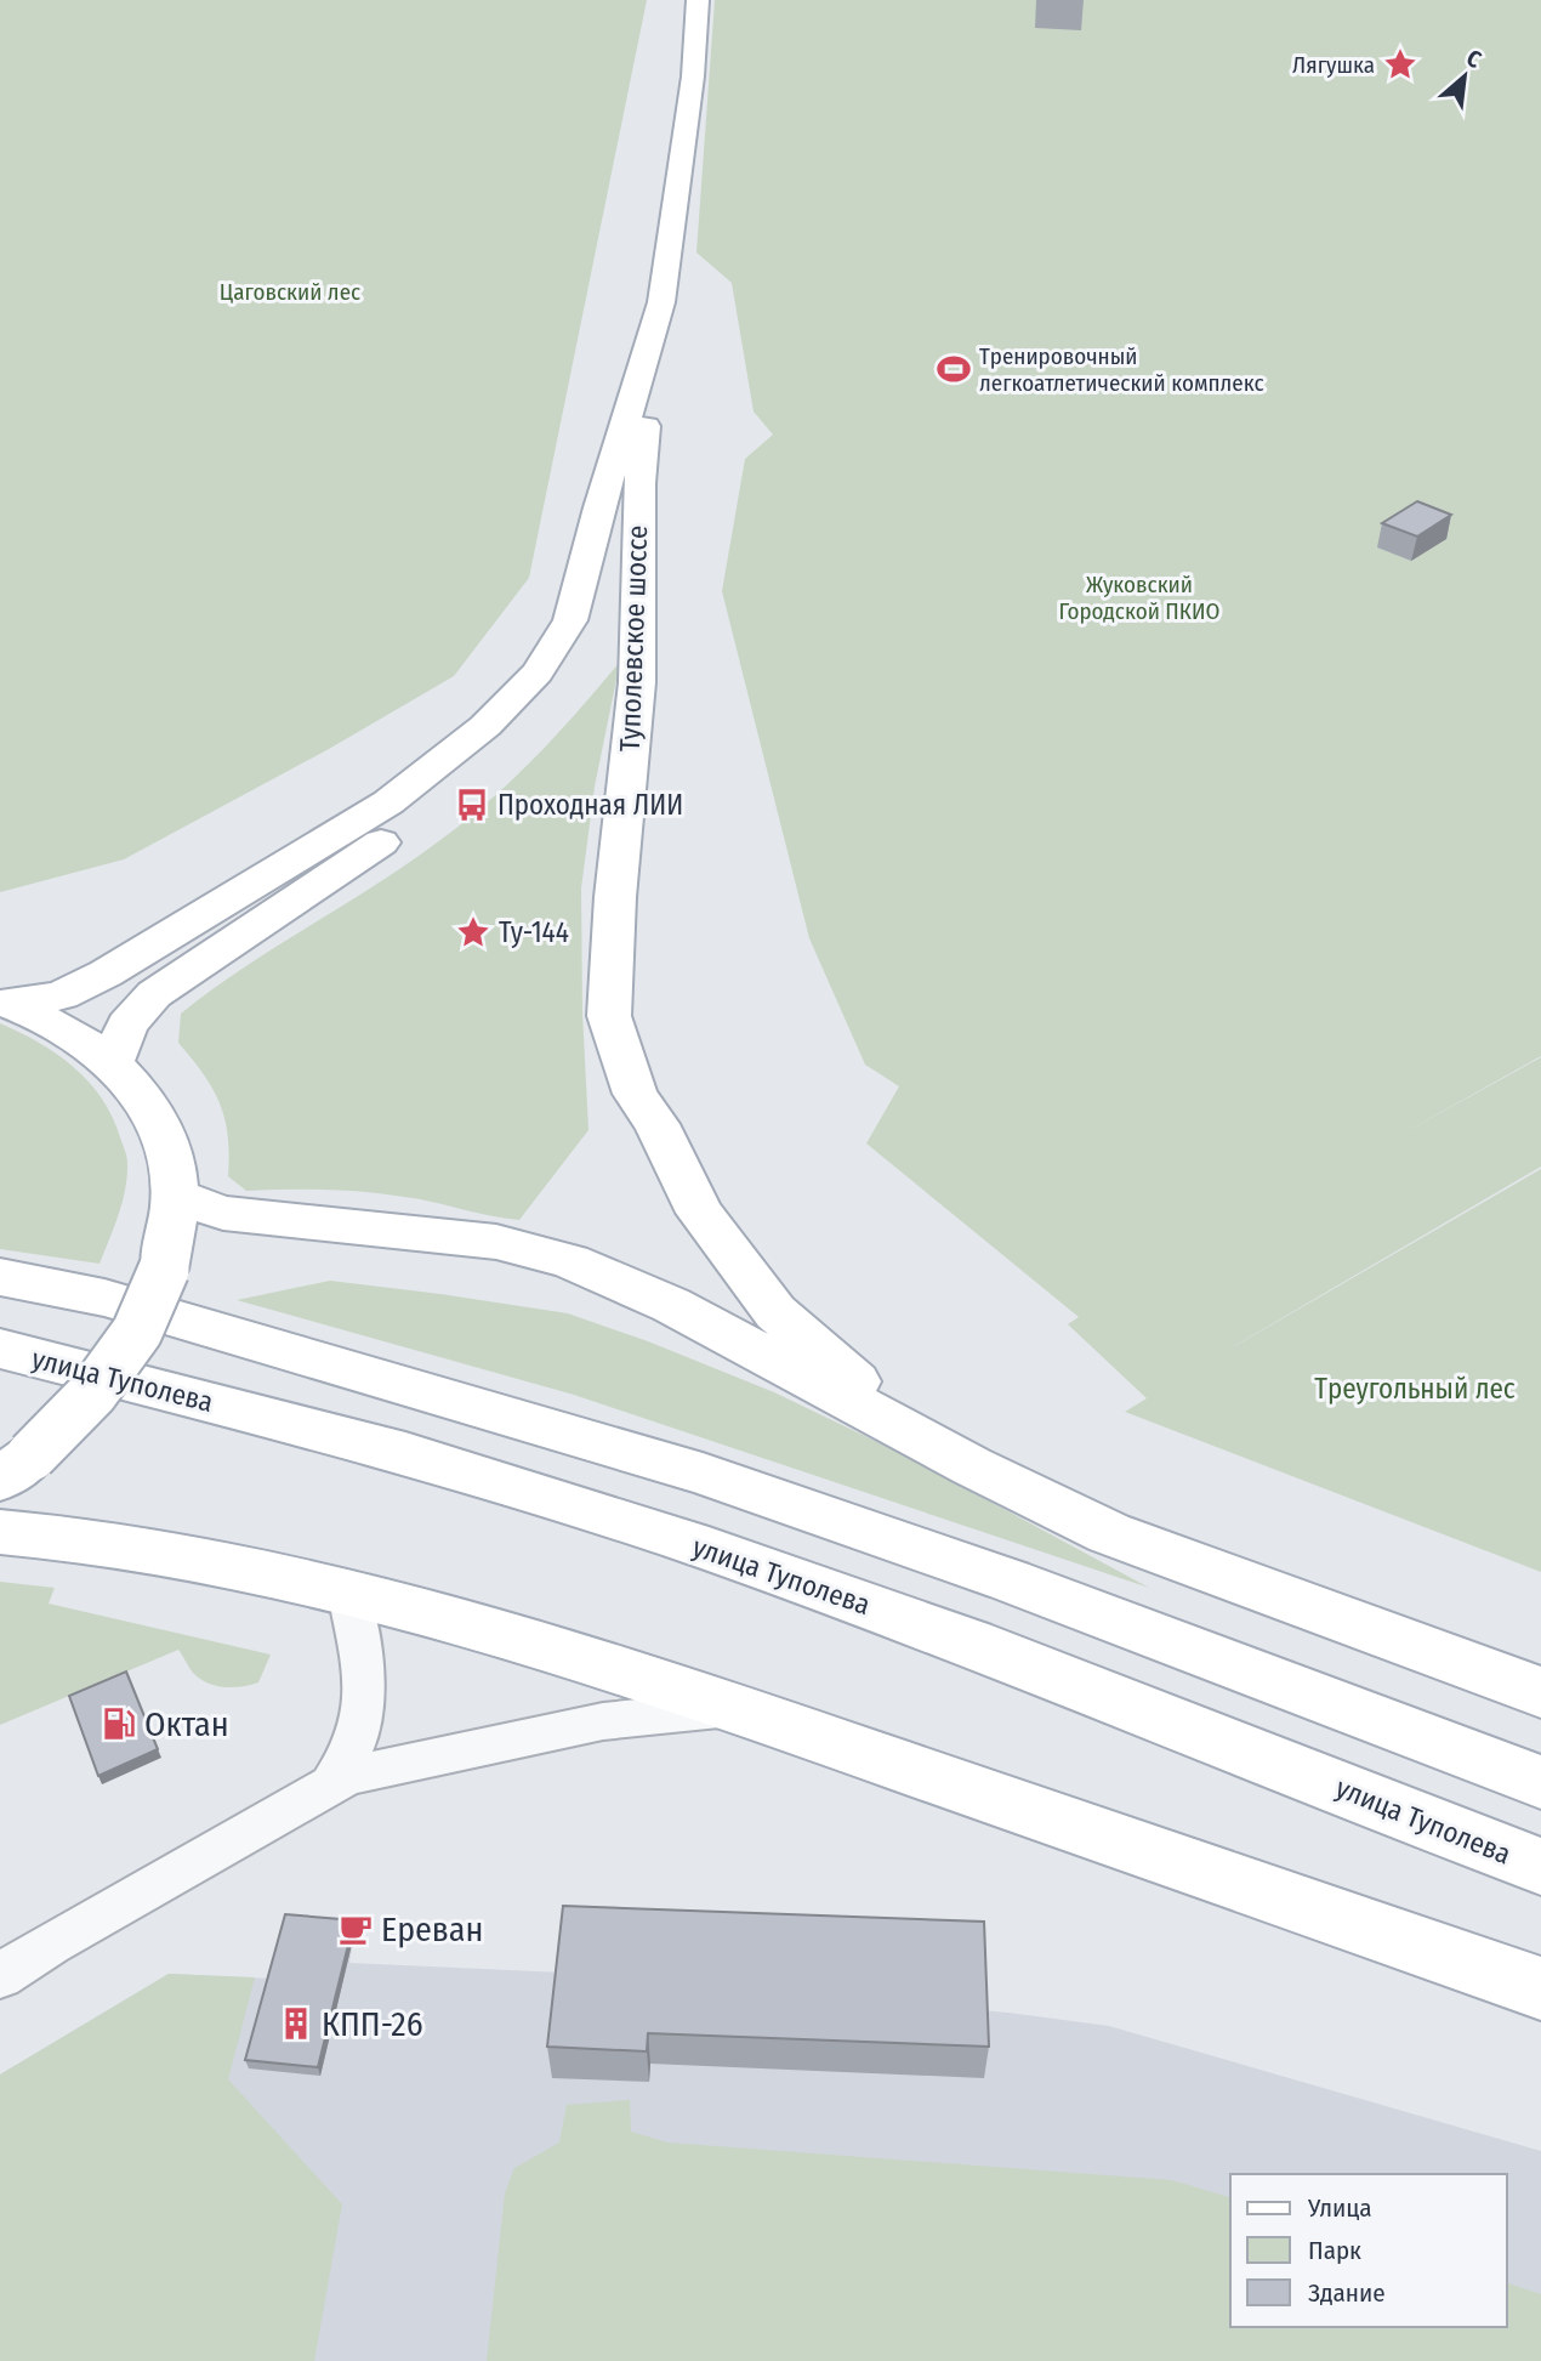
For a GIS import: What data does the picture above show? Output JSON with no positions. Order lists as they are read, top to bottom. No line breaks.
{"streets":{"main road":["Туполевское шоссе","улица Туполева"]},"parks":["Цаговский лес","Жуковский Городской ПКИО","Треугольный лес"],"places":{"place":["Лягушка","Ty-144"],"sports":["Тренировочный легкоатлетический комплекс"],"bus stop":["Проходная ЛИИ"],"fuel station":["Октан"],"cafe":["Ереван"],"building":["КПП-26"]},"legend":["Улица","Парк","Здание"],"north":"top right"}
